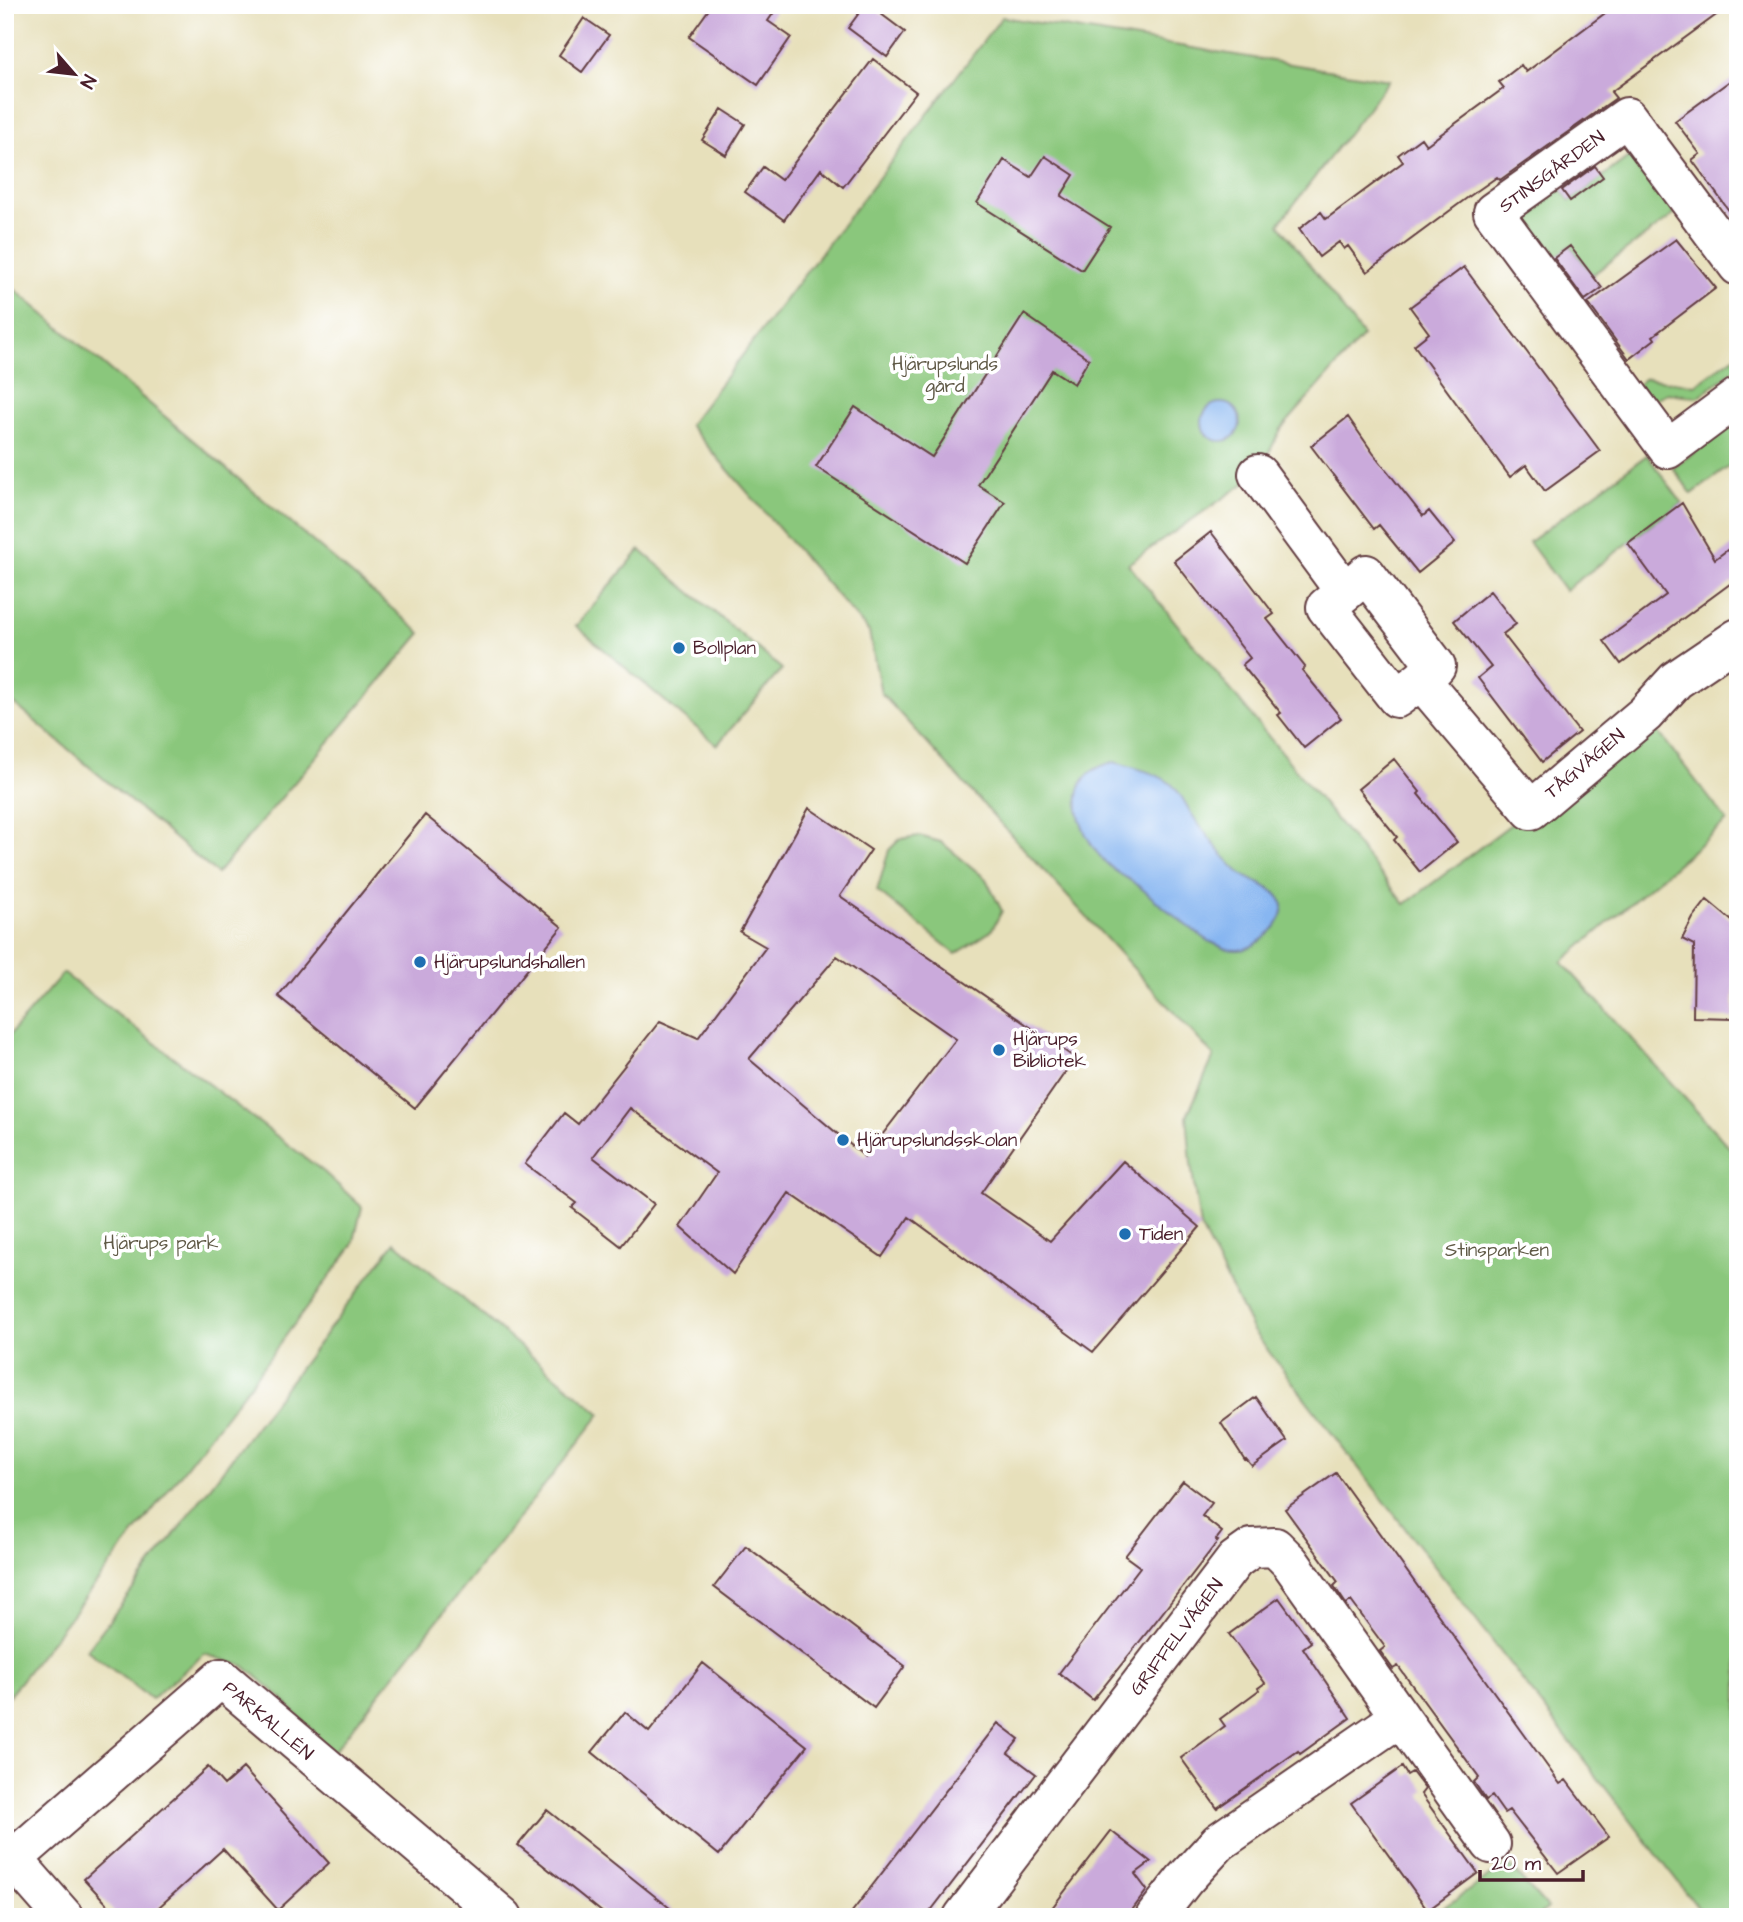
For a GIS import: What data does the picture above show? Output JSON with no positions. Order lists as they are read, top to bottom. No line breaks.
{"streets":{"street":["STINSGÅRDEN","TÅGVÄGEN","GRIFFELVÄGEN","PARKALLÉN"]},"parks":["Hjärupslunds gård","Hjärups park","Stinsparken"],"places":["Bollplan","Hjärupslundshallen","Hjärups Bibliotek","Hjärupslundsskolan","Tiden"],"scale_bar":"20 m","north":"bottom right"}
